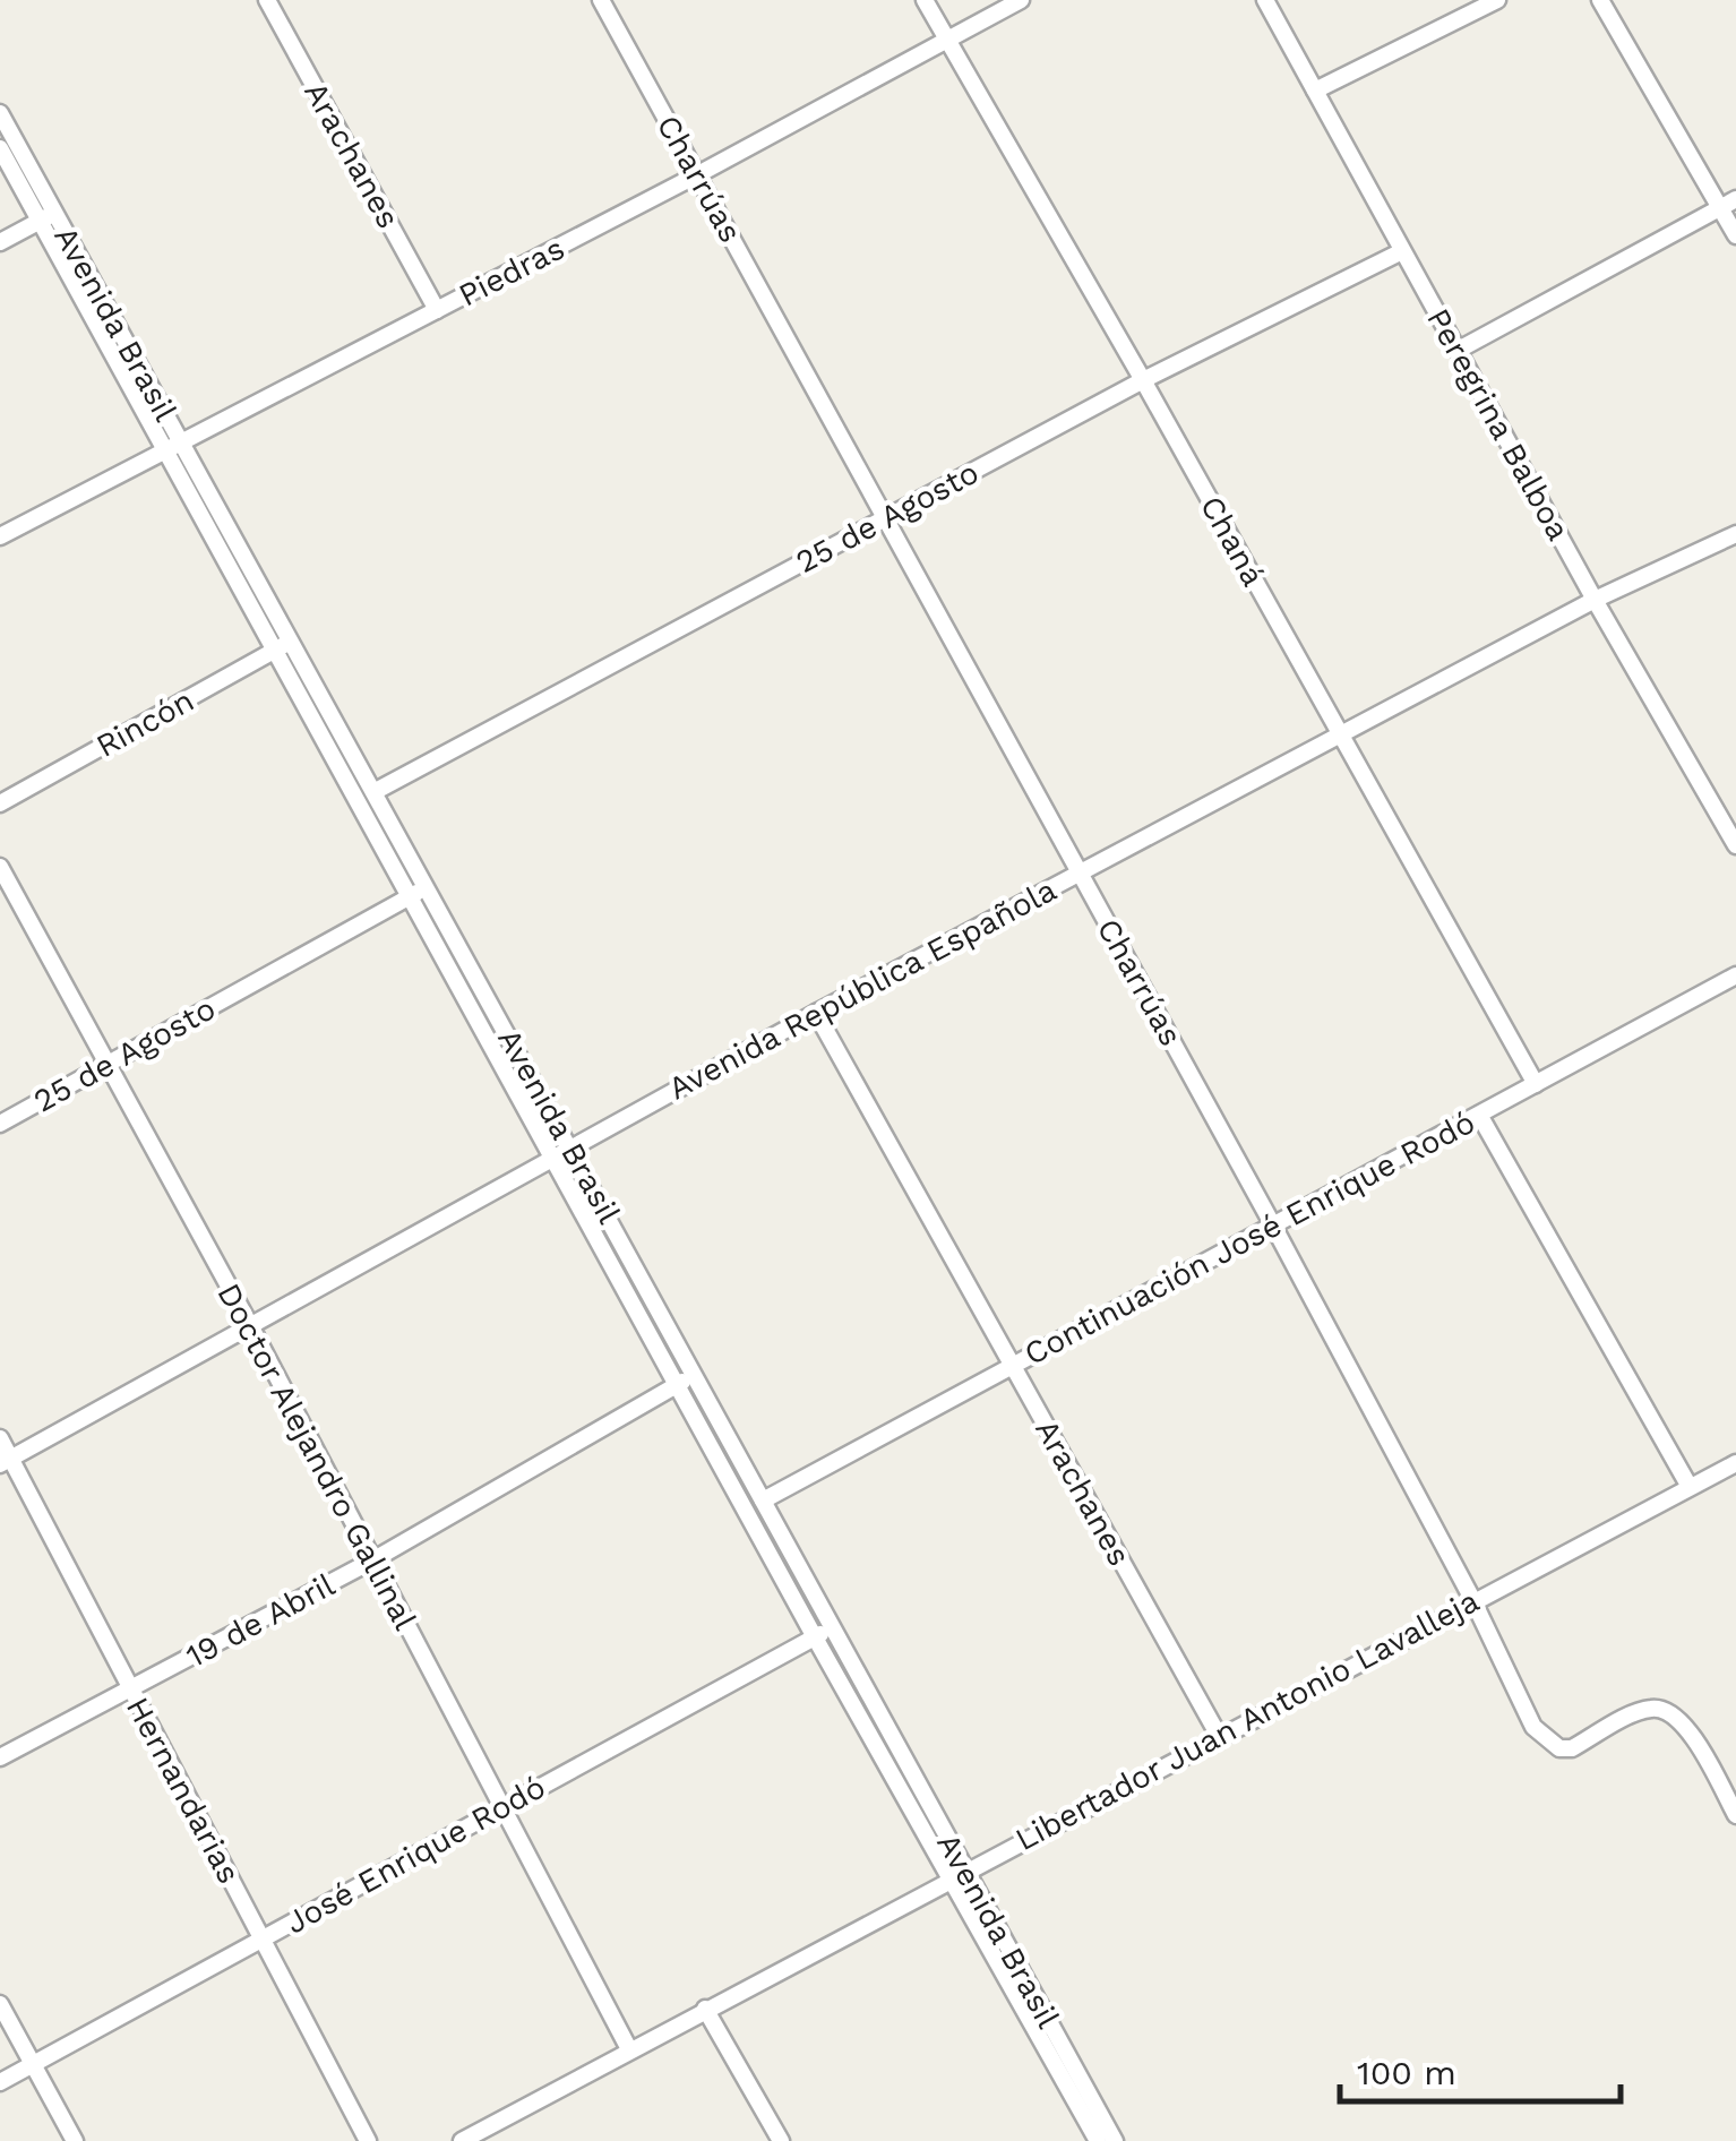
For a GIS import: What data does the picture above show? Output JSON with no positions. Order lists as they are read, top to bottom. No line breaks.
{"streets":{"street":["Arachanes","Charrúas","Piedras","Avenida Brasil","Peregrina Balboa","25 de Agosto","Chaná","Rincón","Avenida República Española","Continuación José Enrique Rodó","Doctor Alejandro Gallinal","19 de Abril","Libertador Juan Antonio Lavalleja","Hernandarias","José Enrique Rodó"]},"crossings":[["Arachanes","Piedras"],["Arachanes","Avenida República Española"],["Arachanes","Continuación José Enrique Rodó"],["Arachanes","Libertador Juan Antonio Lavalleja"],["Charrúas","Piedras"],["Charrúas","25 de Agosto"],["Charrúas","Avenida República Española"],["Charrúas","Continuación José Enrique Rodó"],["Charrúas","Libertador Juan Antonio Lavalleja"],["Piedras","Avenida Brasil"],["Piedras","Chaná"],["Avenida Brasil","25 de Agosto"],["Avenida Brasil","Rincón"],["Avenida Brasil","Avenida República Española"],["Avenida Brasil","Continuación José Enrique Rodó"],["Avenida Brasil","19 de Abril"],["Avenida Brasil","Libertador Juan Antonio Lavalleja"],["Avenida Brasil","José Enrique Rodó"],["Peregrina Balboa","25 de Agosto"],["Peregrina Balboa","Avenida República Española"],["25 de Agosto","Chaná"],["25 de Agosto","Doctor Alejandro Gallinal"],["Chaná","Avenida República Española"],["Chaná","Continuación José Enrique Rodó"],["Avenida República Española","Doctor Alejandro Gallinal"],["Avenida República Española","Hernandarias"],["Doctor Alejandro Gallinal","19 de Abril"],["Doctor Alejandro Gallinal","Libertador Juan Antonio Lavalleja"],["Doctor Alejandro Gallinal","José Enrique Rodó"],["19 de Abril","Hernandarias"],["Hernandarias","José Enrique Rodó"]],"scale_bar":"100 m"}
